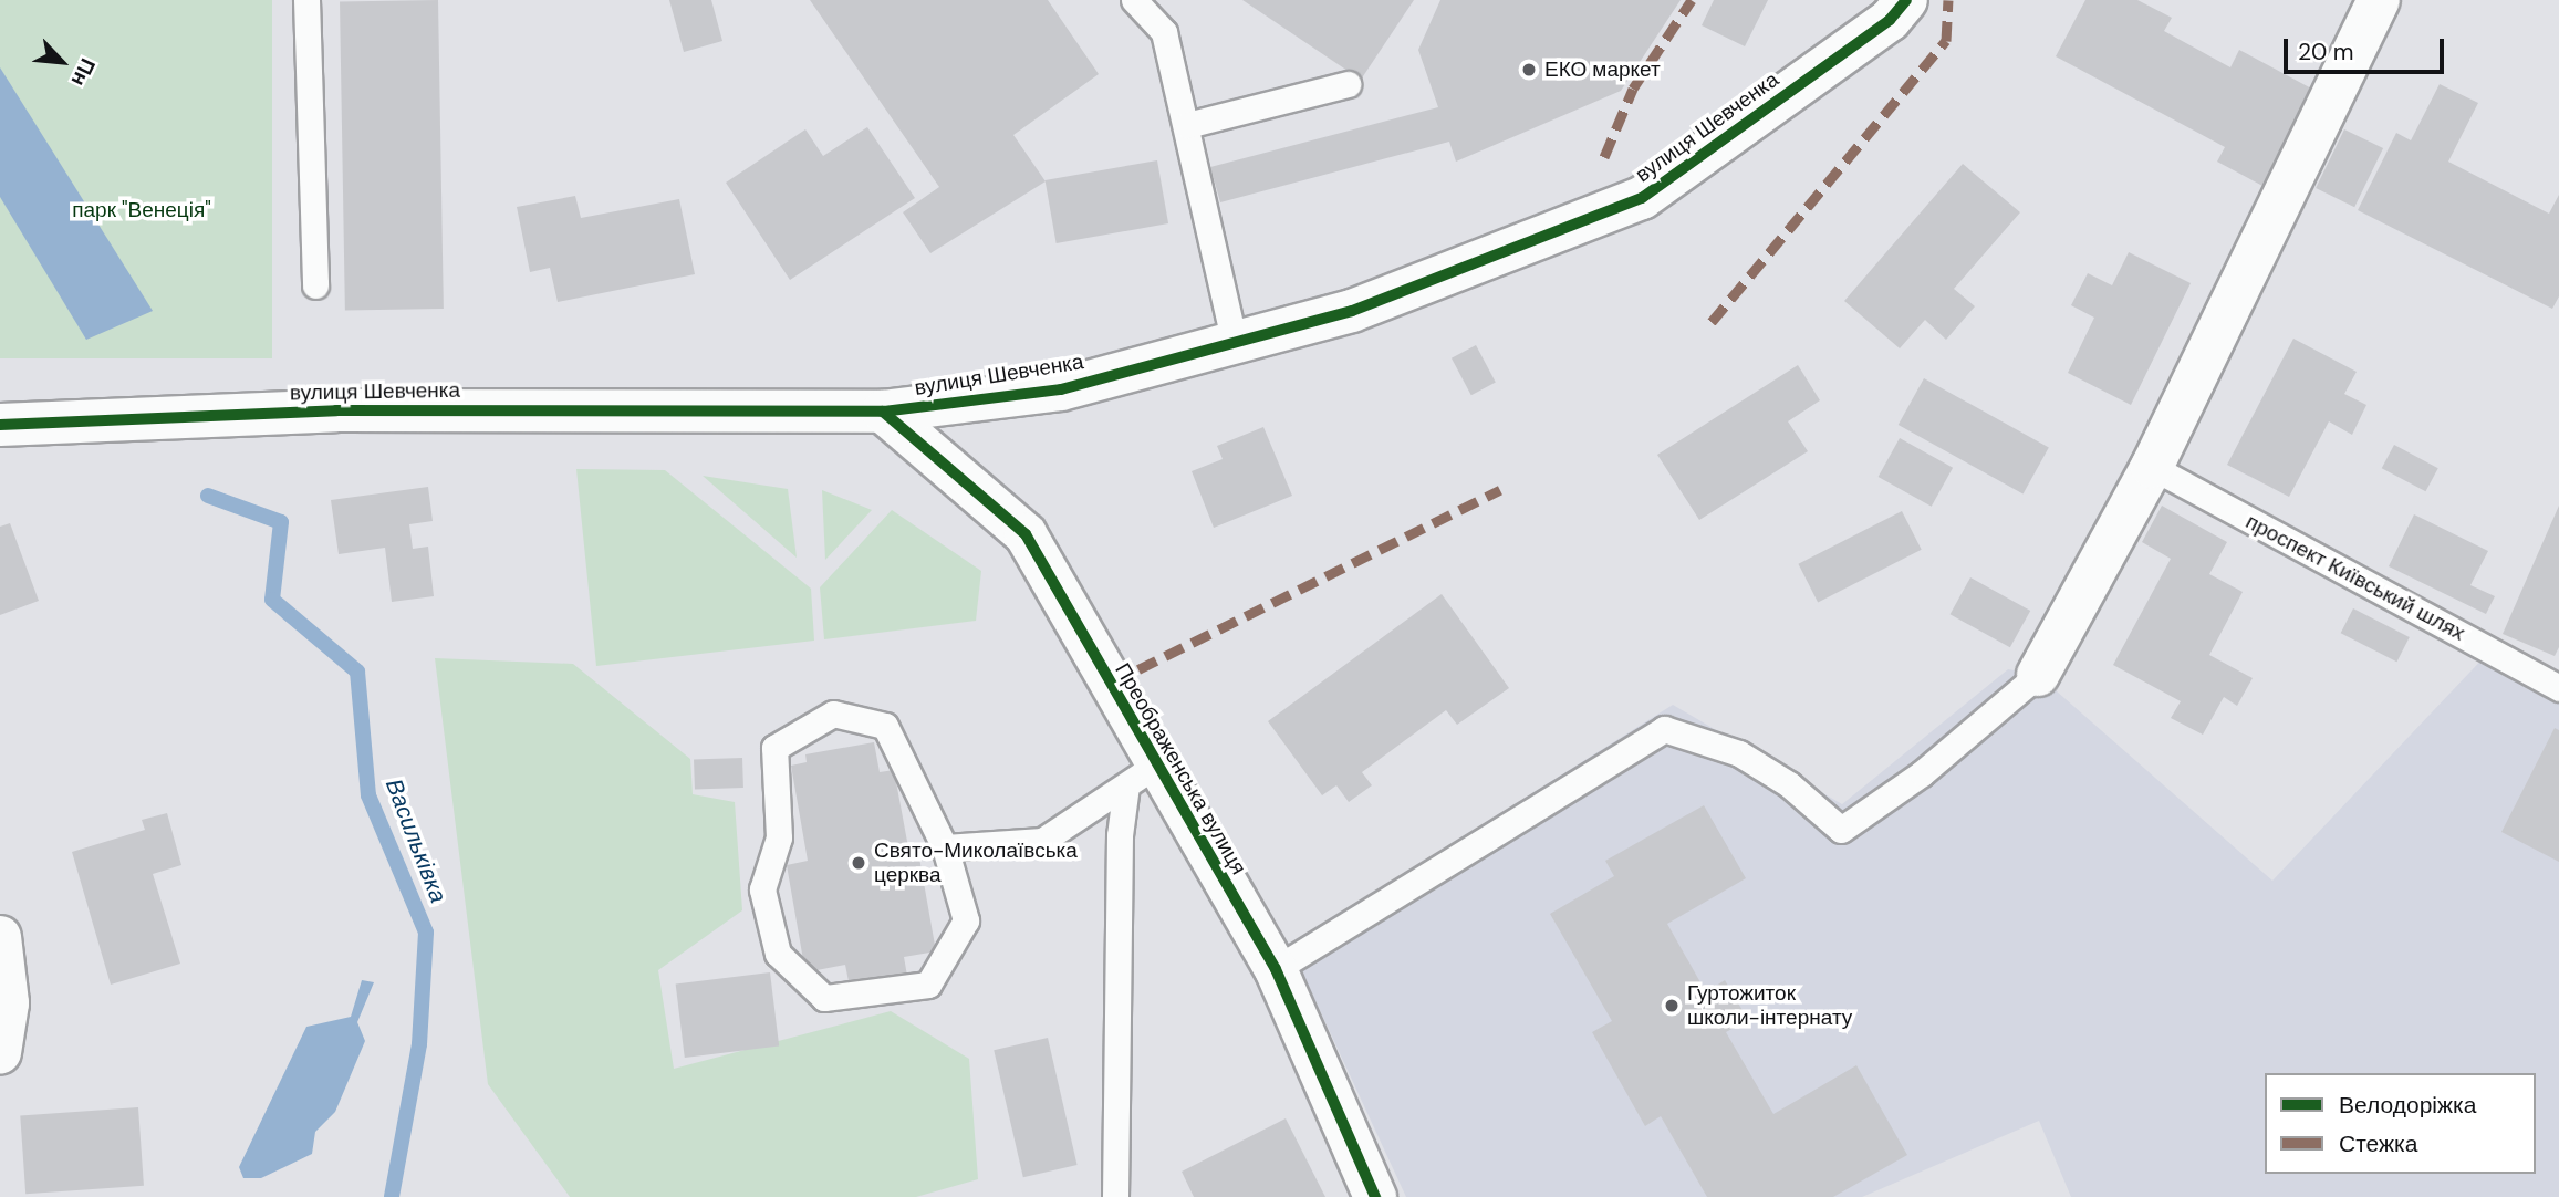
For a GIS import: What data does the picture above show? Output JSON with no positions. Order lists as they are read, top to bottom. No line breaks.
{"streets":{"street":["вулиця Шевченка","Преображенська вулиця"],"lane":["проспект Київський шлях"]},"crossings":[["вулиця Шевченка","Преображенська вулиця"]],"water":["Васильківка"],"parks":["парк \"Венеція\""],"places":["ЕКО маркет","Свято-Миколаївська церква","Гуртожиток школи-інтернату"],"legend":["Велодоріжка","Стежка"],"scale_bar":"20 m","north":"bottom right"}
